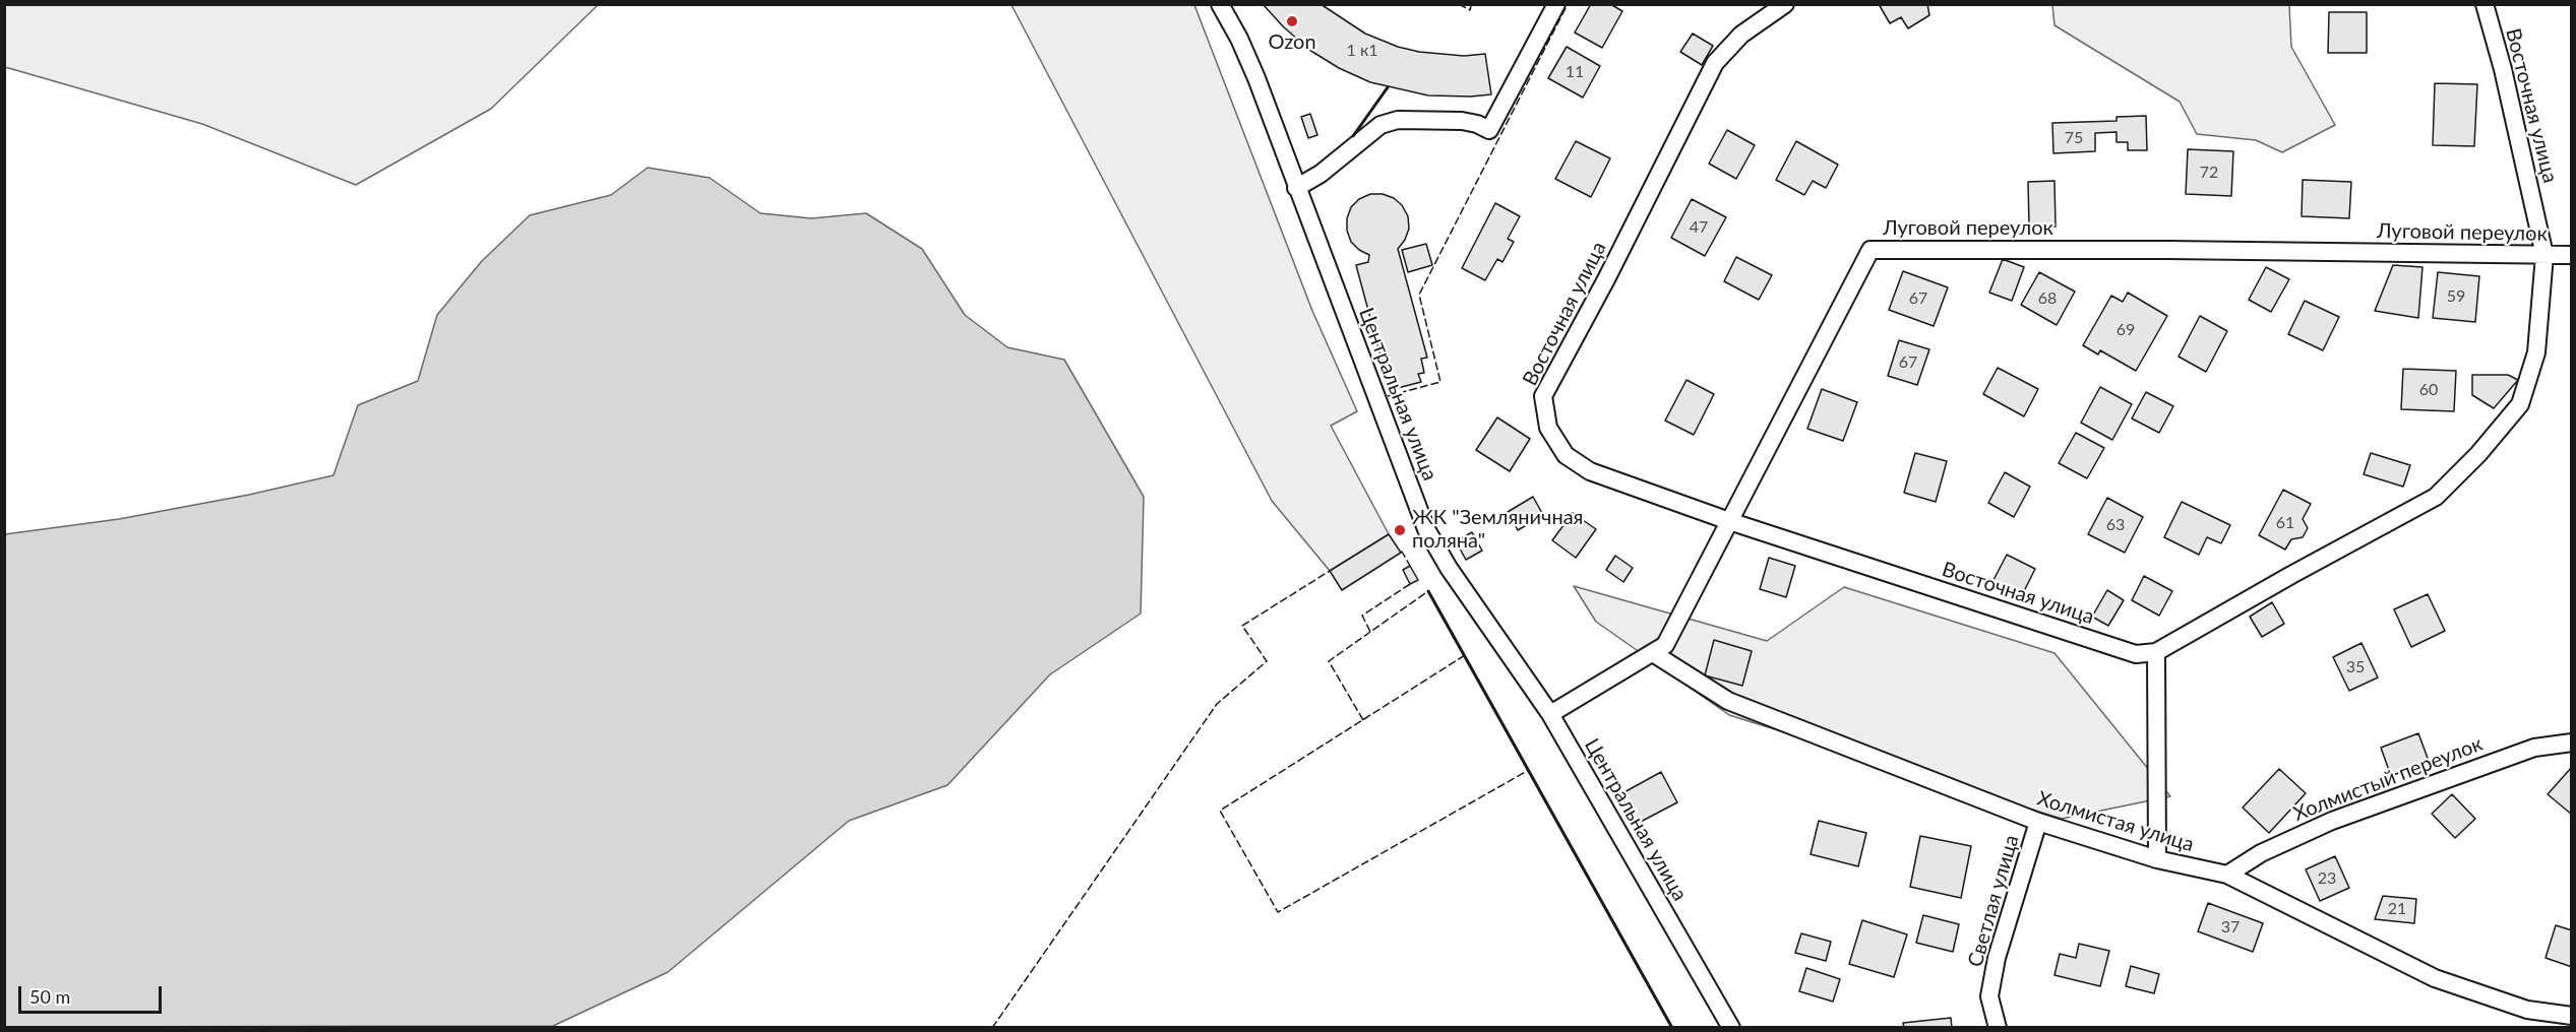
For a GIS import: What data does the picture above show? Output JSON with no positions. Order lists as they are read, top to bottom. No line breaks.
{"streets":{"street":["Восточная улица","Луговой переулок","Центральная улица","Холмистый переулок","Холмистая улица","Светлая улица"]},"crossings":[["Восточная улица","Луговой переулок"],["Луговой переулок","Центральная улица"],["Луговой переулок","Холмистая улица"],["Холмистый переулок","Холмистая улица"],["Холмистая улица","Светлая улица"]],"places":["Ozon","ЖК \"Земляничная поляна\""],"house_numbers":["1 к1","11","75","72","47","59","67","68","69","67","60","61","63","35","23","21","37"],"scale_bar":"50 m"}
